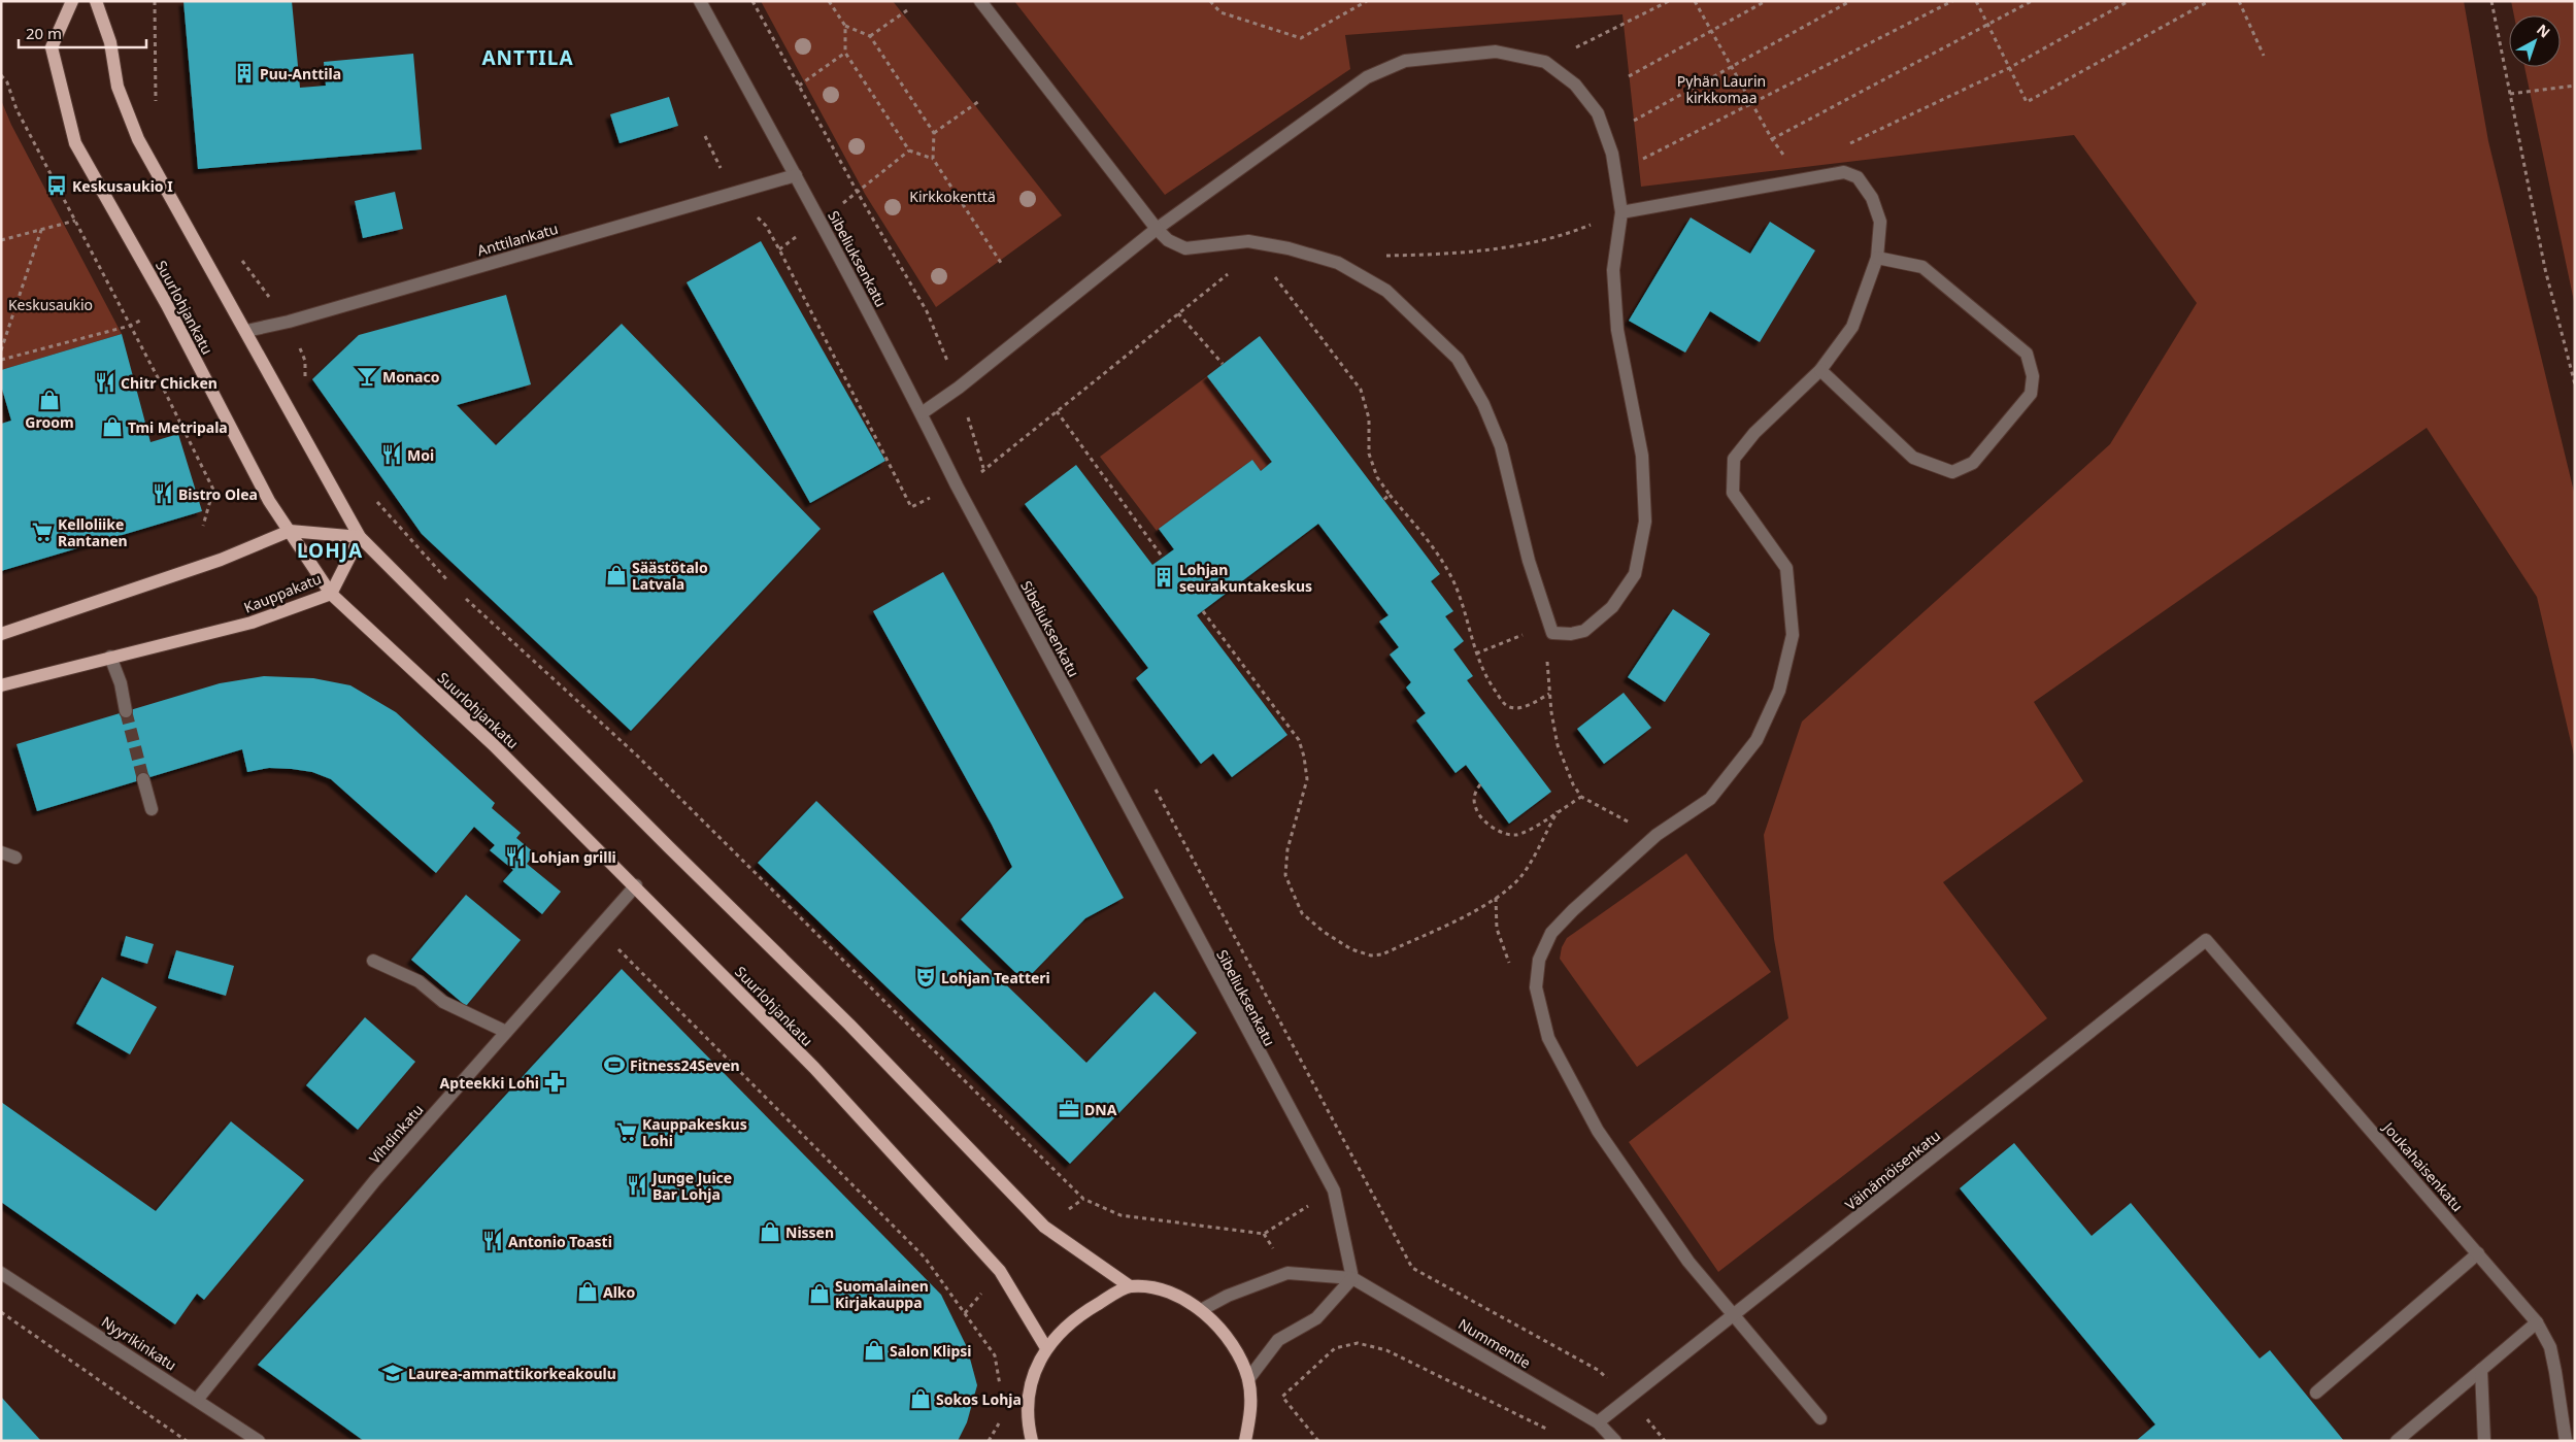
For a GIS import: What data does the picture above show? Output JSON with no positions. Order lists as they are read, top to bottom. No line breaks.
{"streets":{"main road":["Suurlohjankatu","Kauppakatu"],"street":["Anttilankatu","Sibeliuksenkatu","Vihdinkatu","Joukahaisenkatu","Väinämöisenkatu","Nyyrikinkatu","Nummentie"]},"crossings":[["Anttilankatu","Sibeliuksenkatu"],["Sibeliuksenkatu","Nummentie"],["Suurlohjankatu","Kauppakatu"],["Suurlohjankatu","Vihdinkatu"],["Vihdinkatu","Nyyrikinkatu"],["Joukahaisenkatu","Väinämöisenkatu"],["Väinämöisenkatu","Nummentie"]],"districts":["ANTTILA","LOHJA"],"parks":["Pyhän Laurin kirkkomaa","Kirkkokenttä","Keskusaukio"],"places":{"building":["Puu-Anttila","Lohjan seurakuntakeskus"],"bus stop":["Keskusaukio I"],"bar":["Monaco"],"restaurant":["Chitr Chicken","Moi","Bistro Olea","Lohjan grilli","Junge Juice Bar Lohja","Antonio Toasti"],"shop":["Groom","Tmi Metripala","Säästötalo Latvala","Nissen","Alko","Suomalainen Kirjakauppa","Salon Klipsi","Sokos Lohja"],"supermarket":["Kelloliike Rantanen","Kauppakeskus Lohi"],"theatre":["Lohjan Teatteri"],"sports":["Fitness24Seven"],"pharmacy":["Apteekki Lohi"],"office":["DNA"],"school or university":["Laurea-ammattikorkeakoulu"]},"scale_bar":"20 m","north":"top right"}
